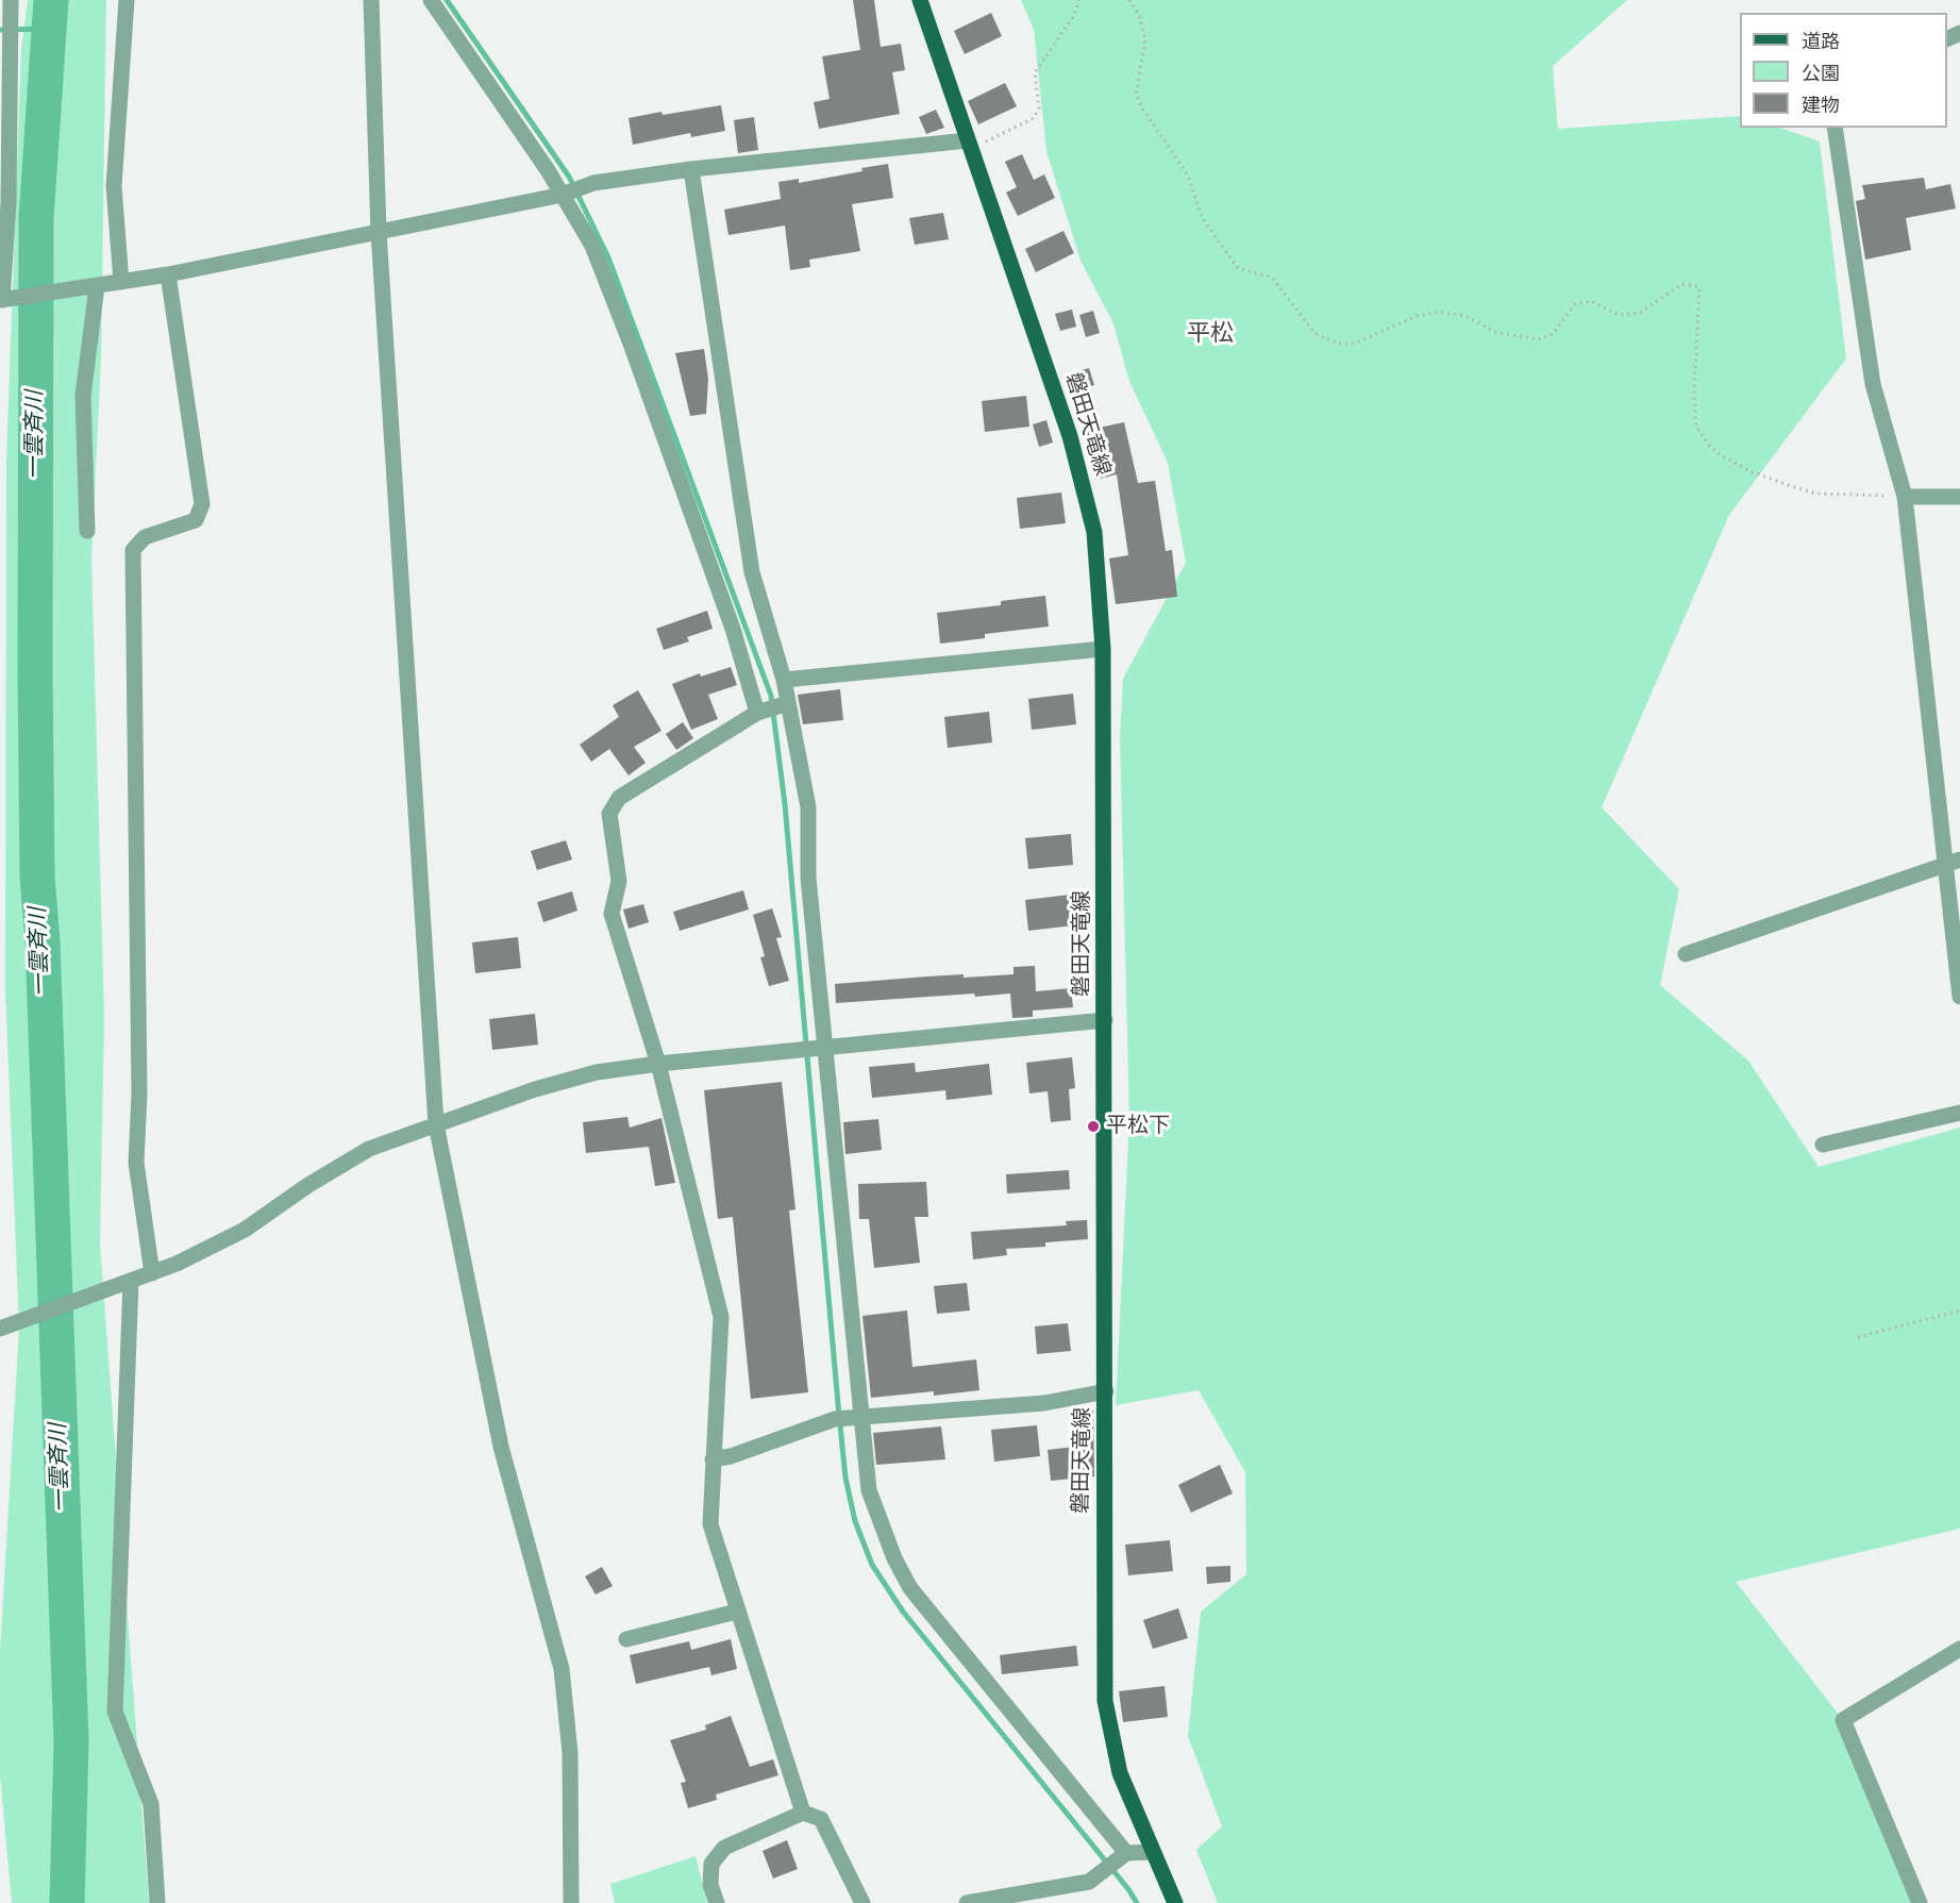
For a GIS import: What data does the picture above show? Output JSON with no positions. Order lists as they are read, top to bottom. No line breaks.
{"streets":{"main road":["磐田天竜線"]},"districts":["平松"],"water":["一雲斉川"],"places":["平松下"],"legend":["道路","公園","建物"]}
